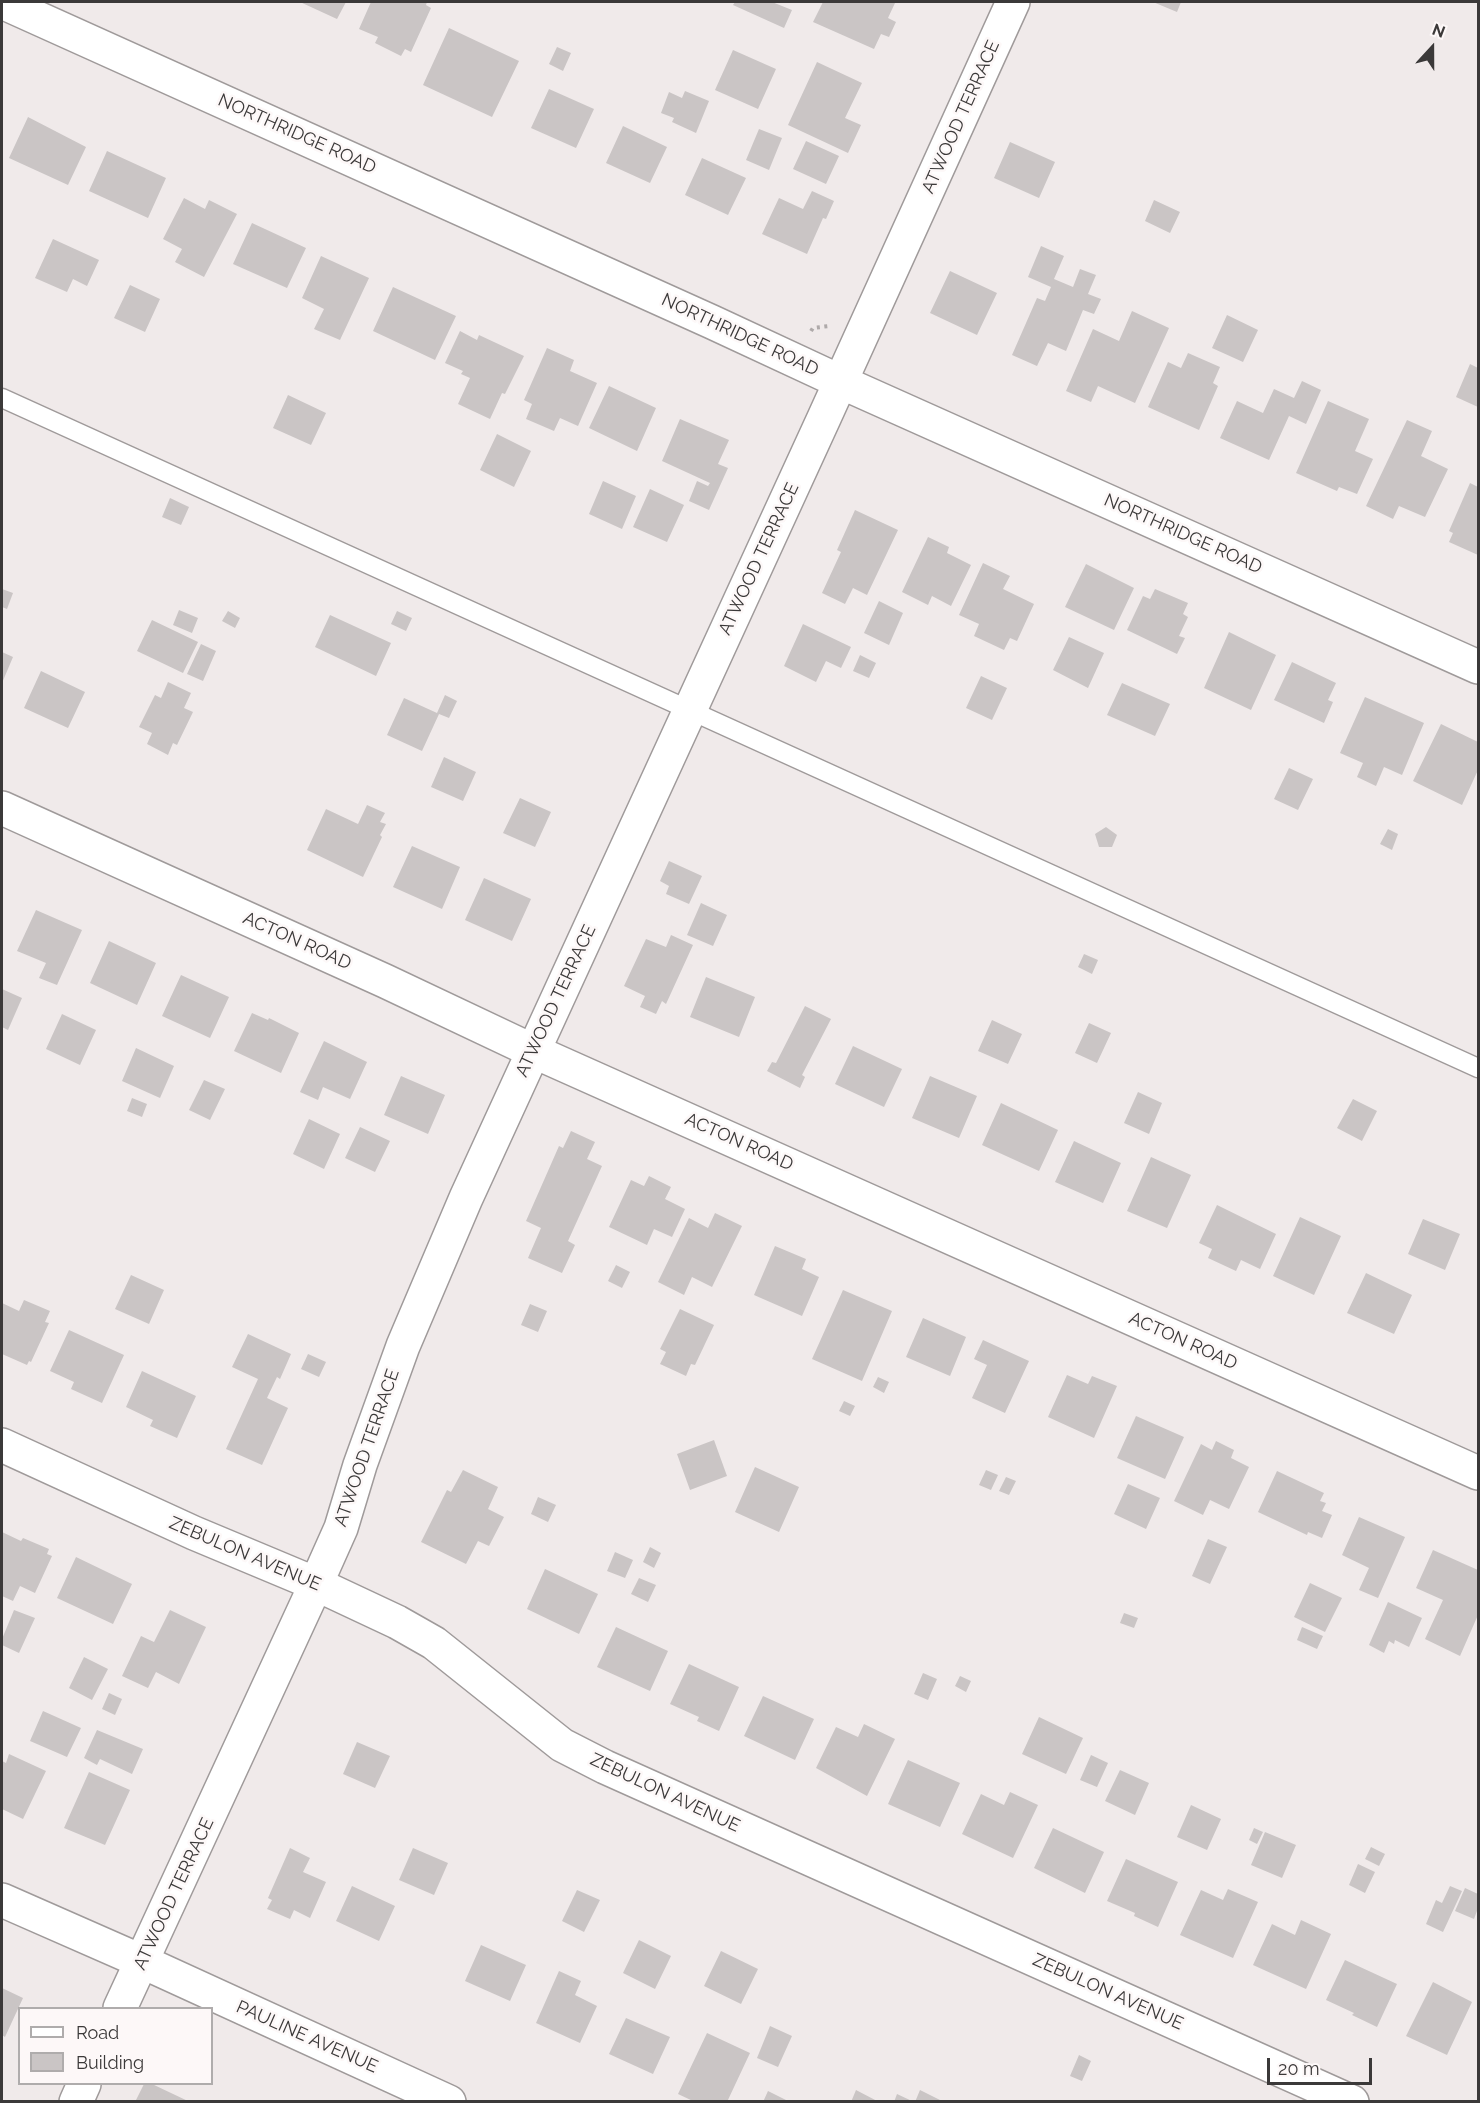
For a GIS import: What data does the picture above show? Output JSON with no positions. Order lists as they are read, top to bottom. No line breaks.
{"streets":{"street":["ATWOOD TERRACE","NORTHRIDGE ROAD","ACTON ROAD","ZEBULON AVENUE","PAULINE AVENUE"]},"crossings":[["ATWOOD TERRACE","NORTHRIDGE ROAD"],["ATWOOD TERRACE","ACTON ROAD"],["ATWOOD TERRACE","ZEBULON AVENUE"],["ATWOOD TERRACE","PAULINE AVENUE"]],"legend":["Road","Building"],"scale_bar":"20 m","north":"top"}
